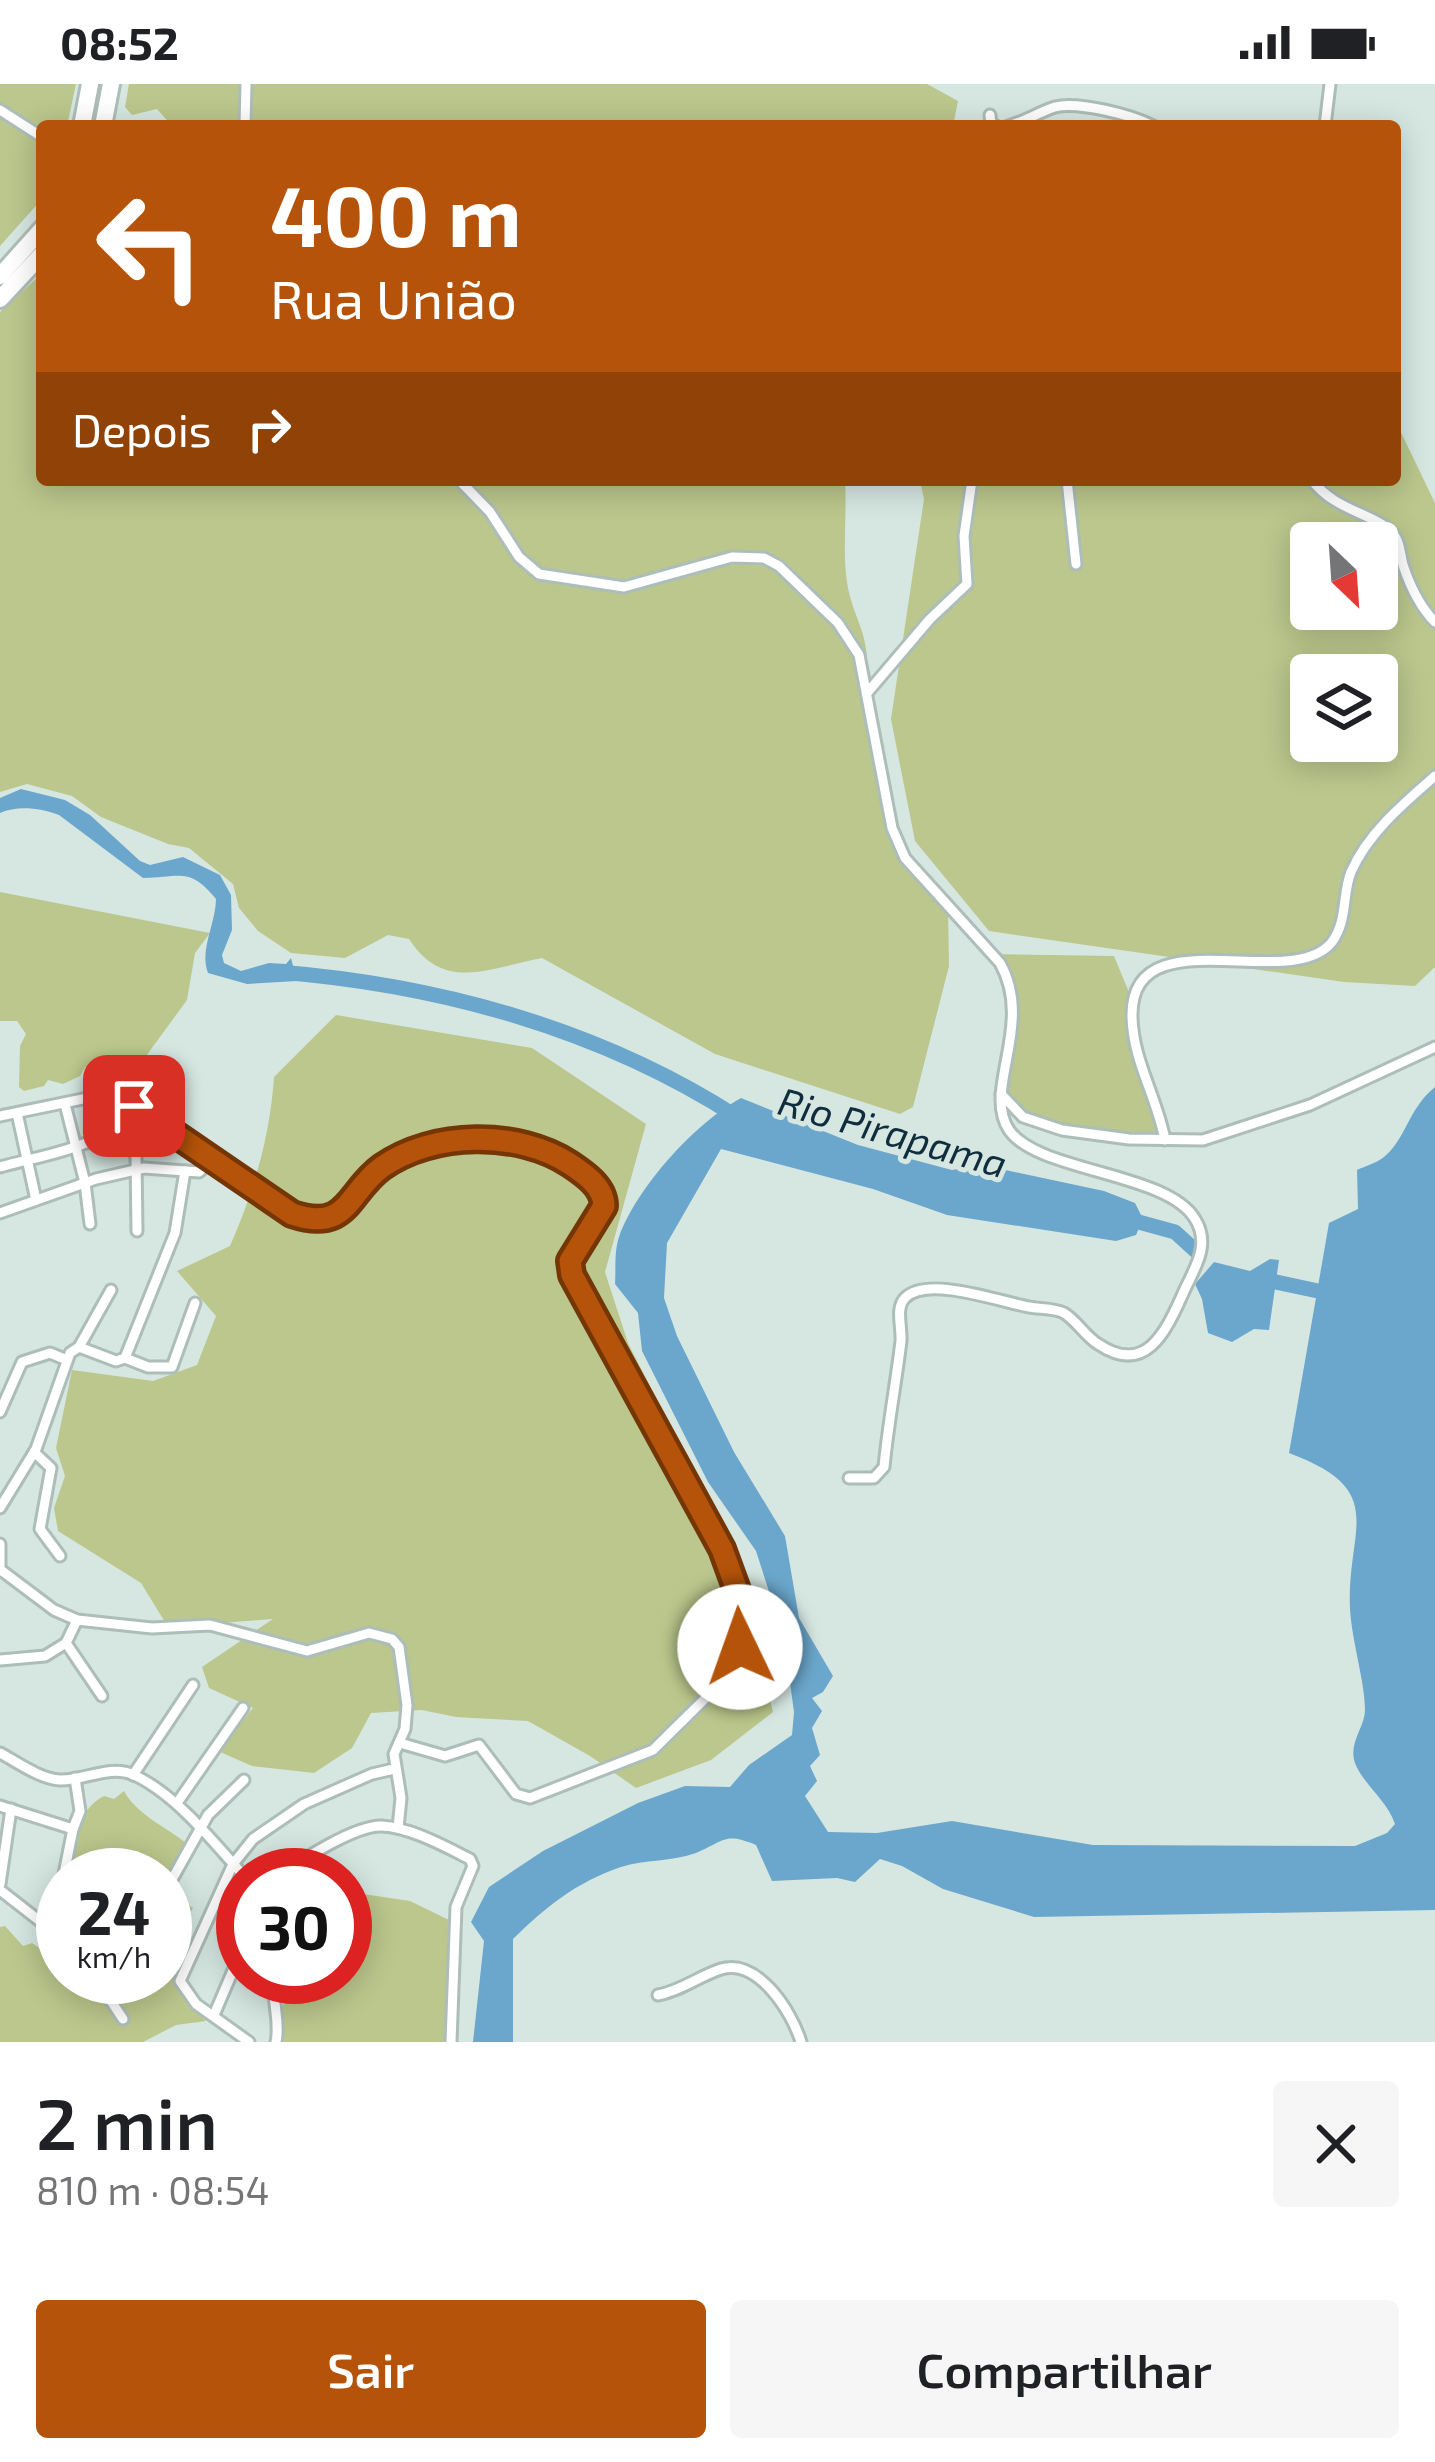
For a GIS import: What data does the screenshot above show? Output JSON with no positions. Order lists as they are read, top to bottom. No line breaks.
{"water":["Rio Pirapama"],"north":"bottom right","page":{"status":"08:52","turn":["400 m","Rua União"],"then":"Depois","speed":"24 km/h","limit":"30","heading":["2 min","810 m · 08:54"],"buttons":["Sair","Compartilhar"]}}
